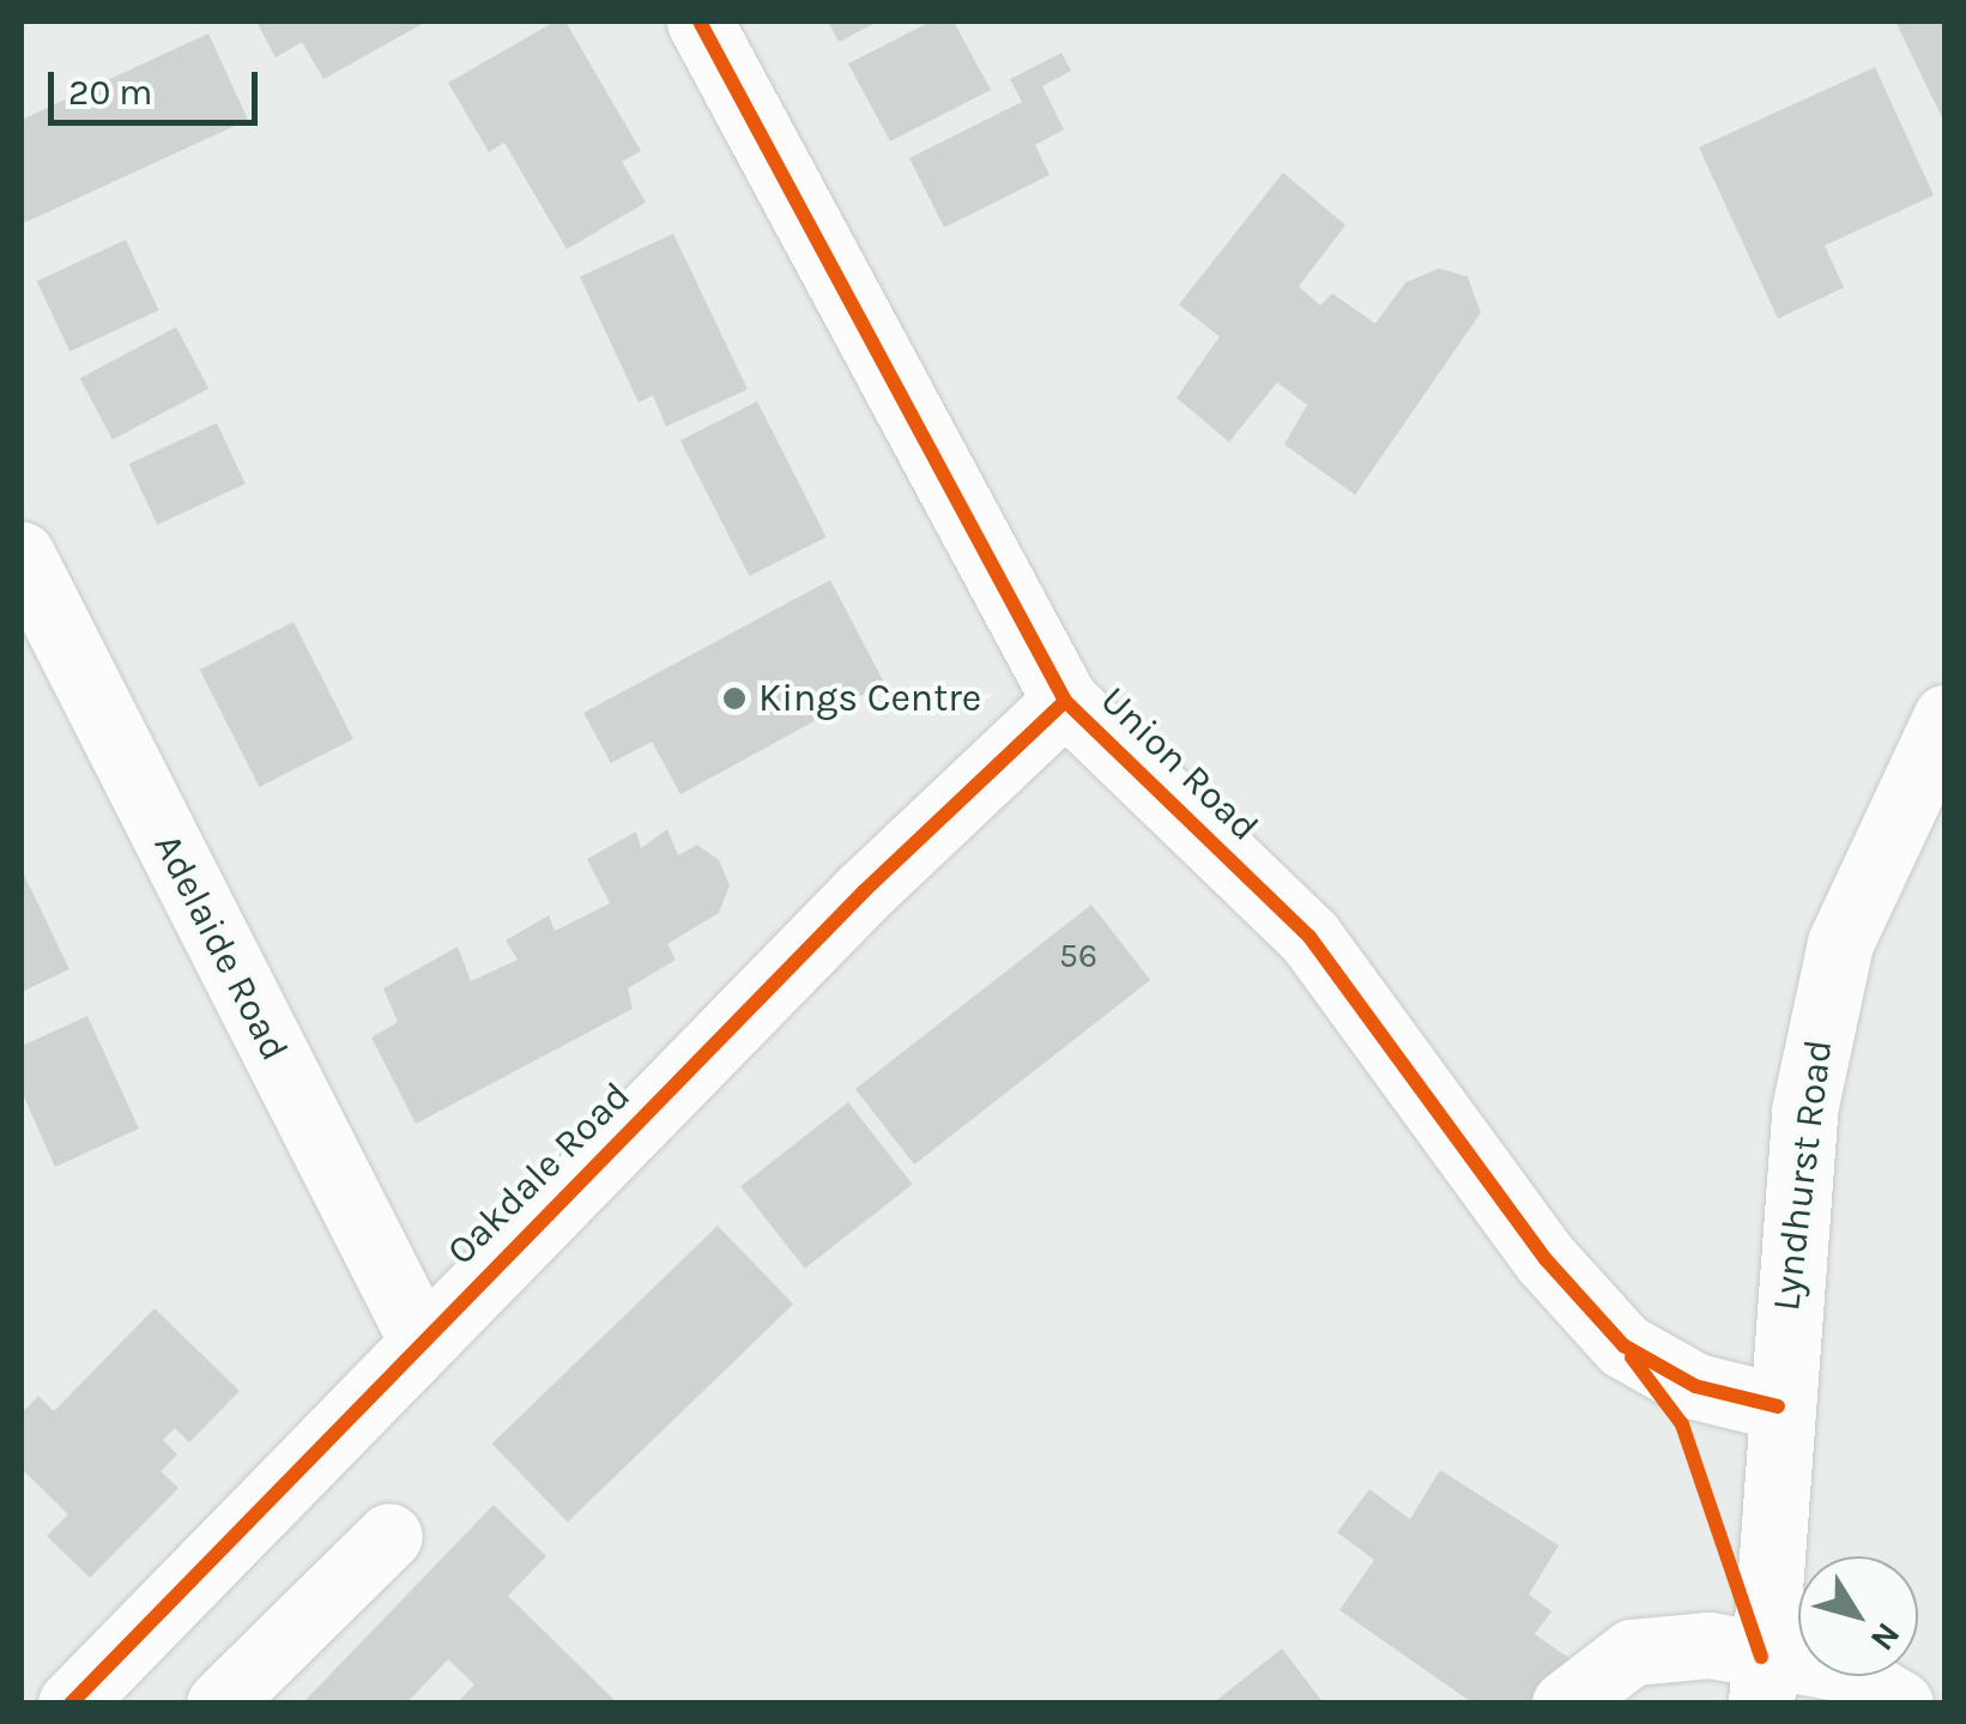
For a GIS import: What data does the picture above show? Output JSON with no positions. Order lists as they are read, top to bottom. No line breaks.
{"streets":{"street":["Union Road","Adelaide Road","Oakdale Road","Lyndhurst Road"]},"crossings":[["Union Road","Oakdale Road"],["Union Road","Lyndhurst Road"],["Adelaide Road","Oakdale Road"]],"places":["Kings Centre"],"house_numbers":["56"],"scale_bar":"20 m","north":"bottom right"}
